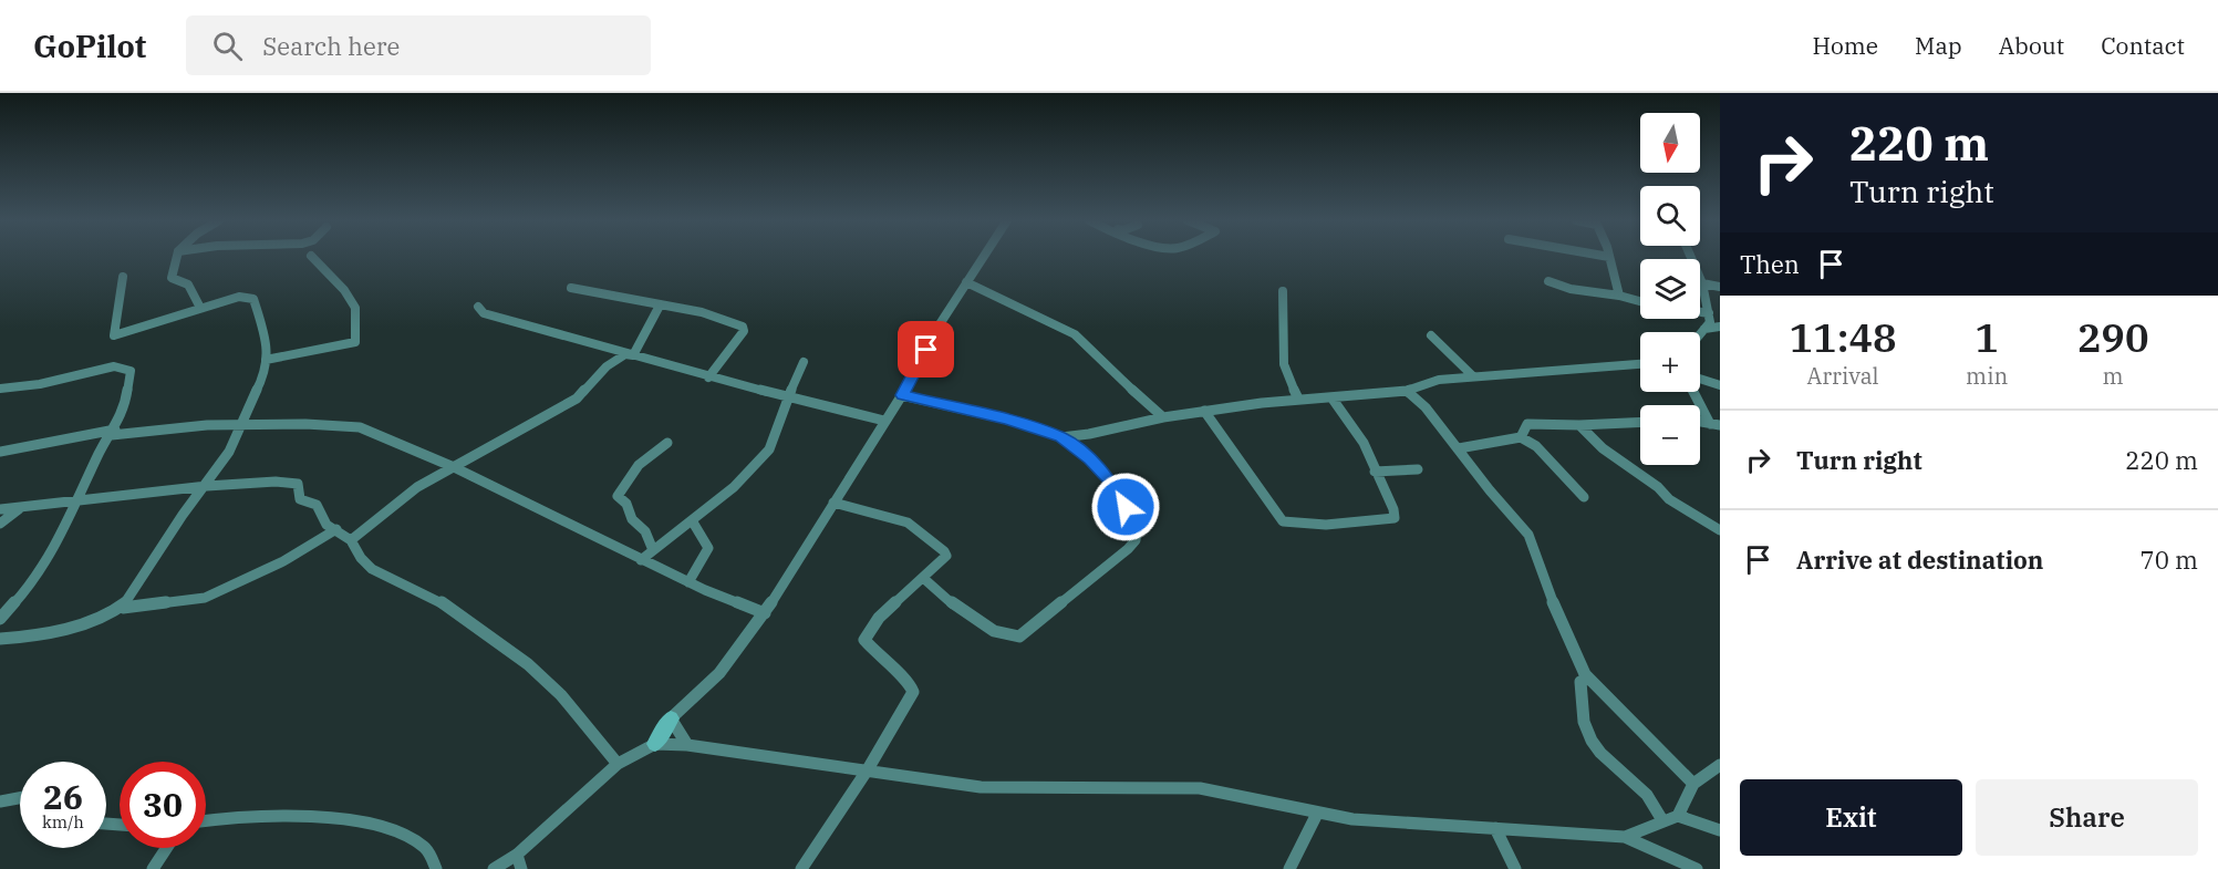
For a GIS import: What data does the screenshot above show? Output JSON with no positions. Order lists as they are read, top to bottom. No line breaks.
{"north":"bottom","page":{"header":"GoPilot","search":"Search here","nav":["Home","Map","About","Contact"],"turn":["220 m","Turn right"],"map_buttons":["+","−"],"then":"Then","eta":["11:48","Arrival","1","min","290","m"],"list":[{"name":"Turn right","value":"220 m"},{"name":"Arrive at destination","value":"70 m"}],"speed":"26 km/h","limit":"30","buttons":["Exit","Share"]}}
